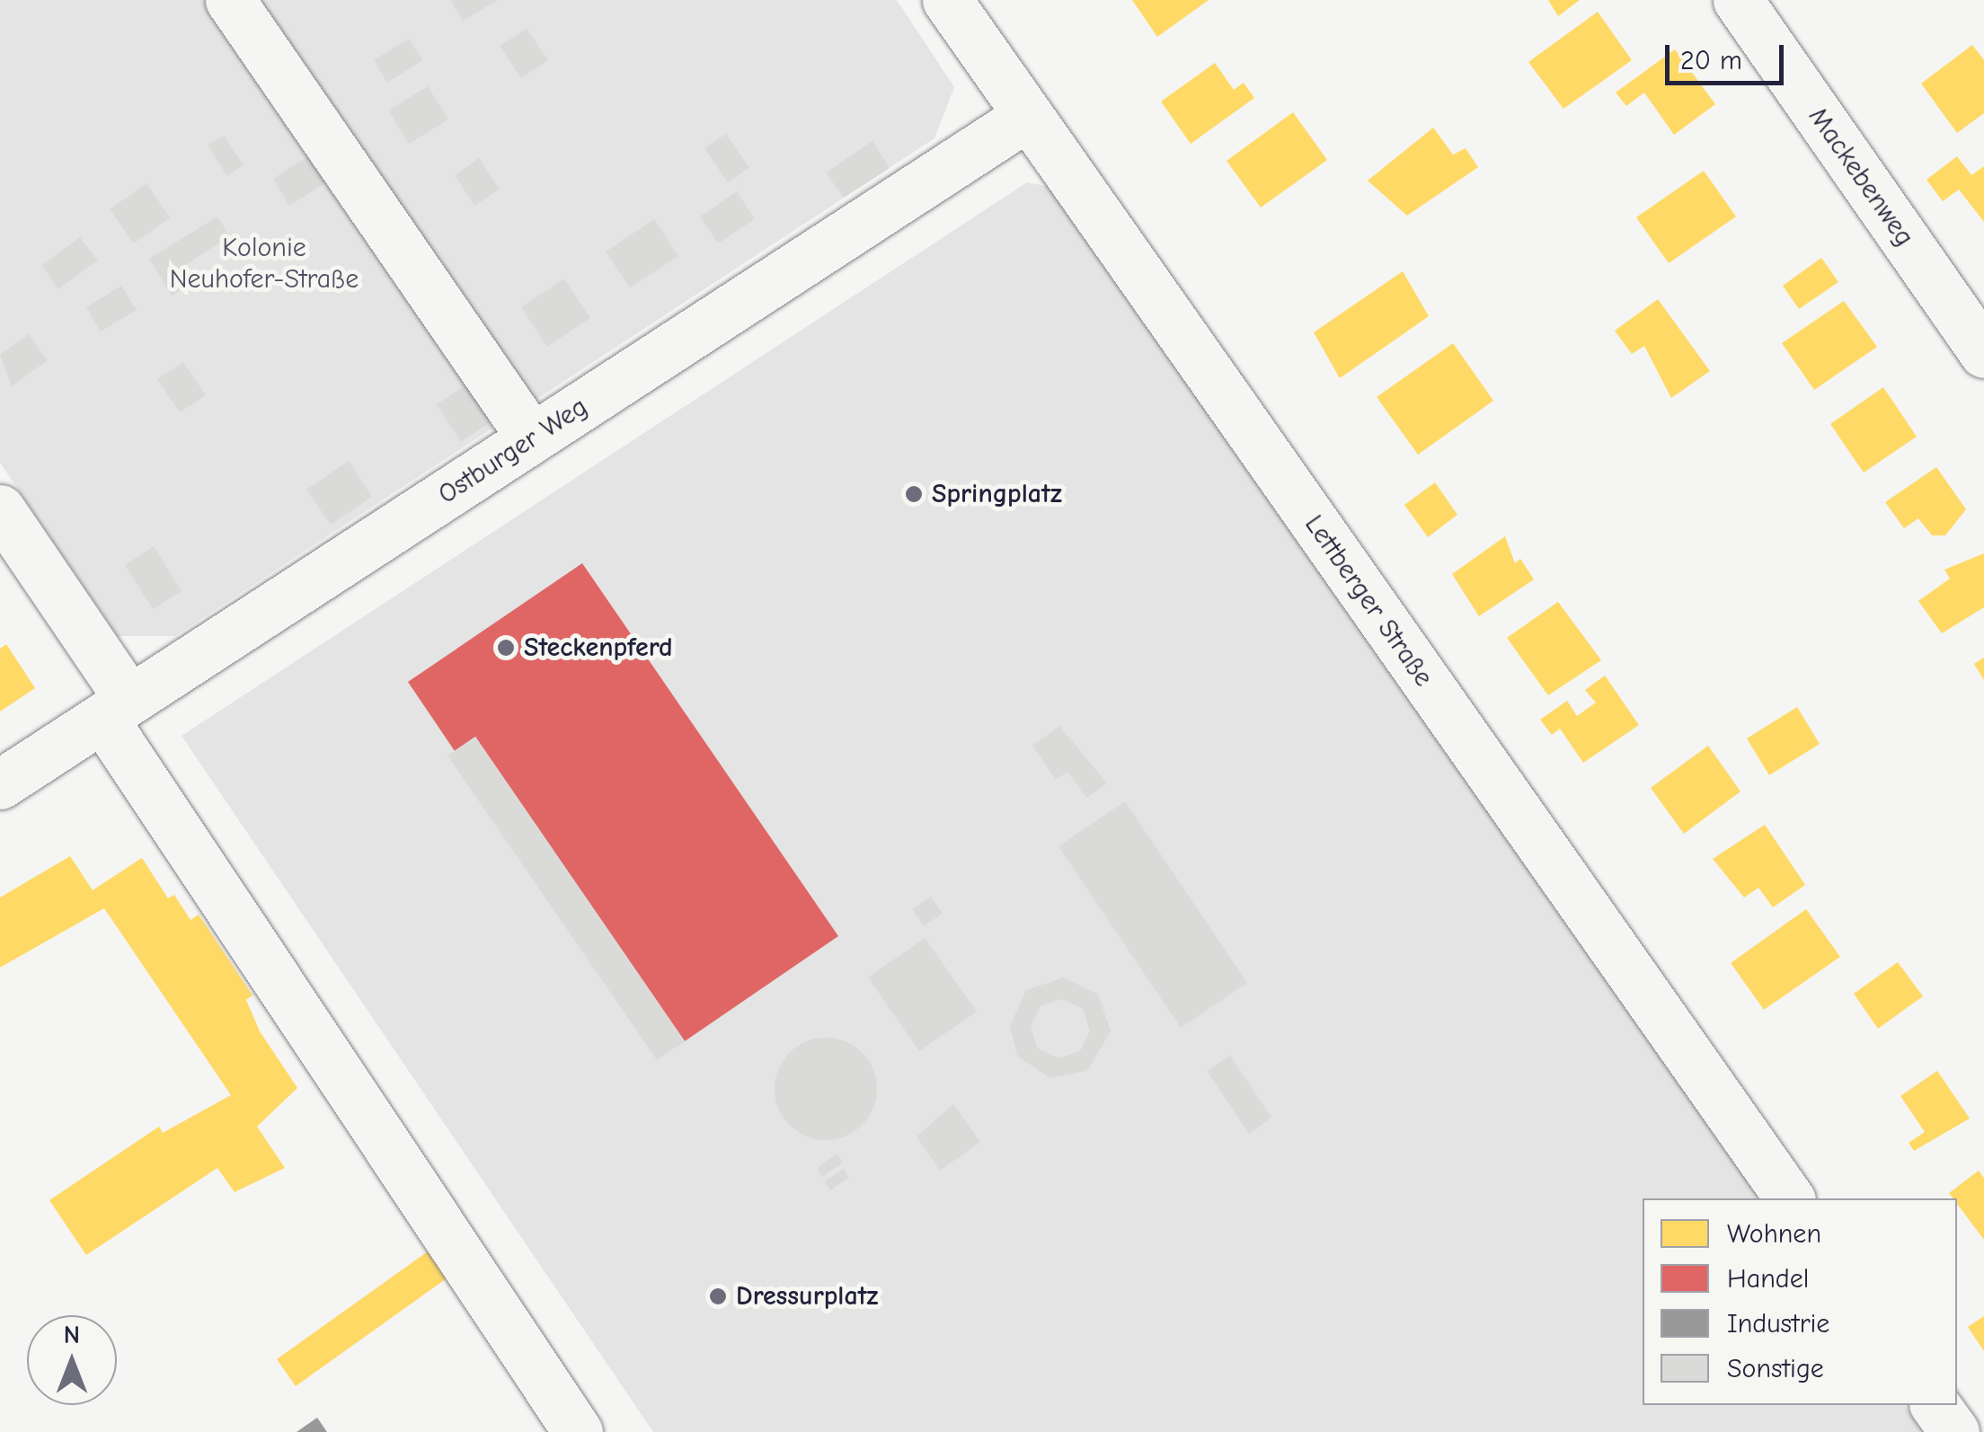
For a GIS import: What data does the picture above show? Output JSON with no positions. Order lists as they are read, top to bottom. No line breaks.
{"streets":{"street":["Mackebenweg","Ostburger Weg","Lettberger Straße"]},"crossings":[["Ostburger Weg","Lettberger Straße"]],"parks":["Kolonie Neuhofer-Straße"],"places":["Springplatz","Steckenpferd","Dressurplatz"],"legend":["Wohnen","Handel","Industrie","Sonstige"],"scale_bar":"20 m","north":"top"}
